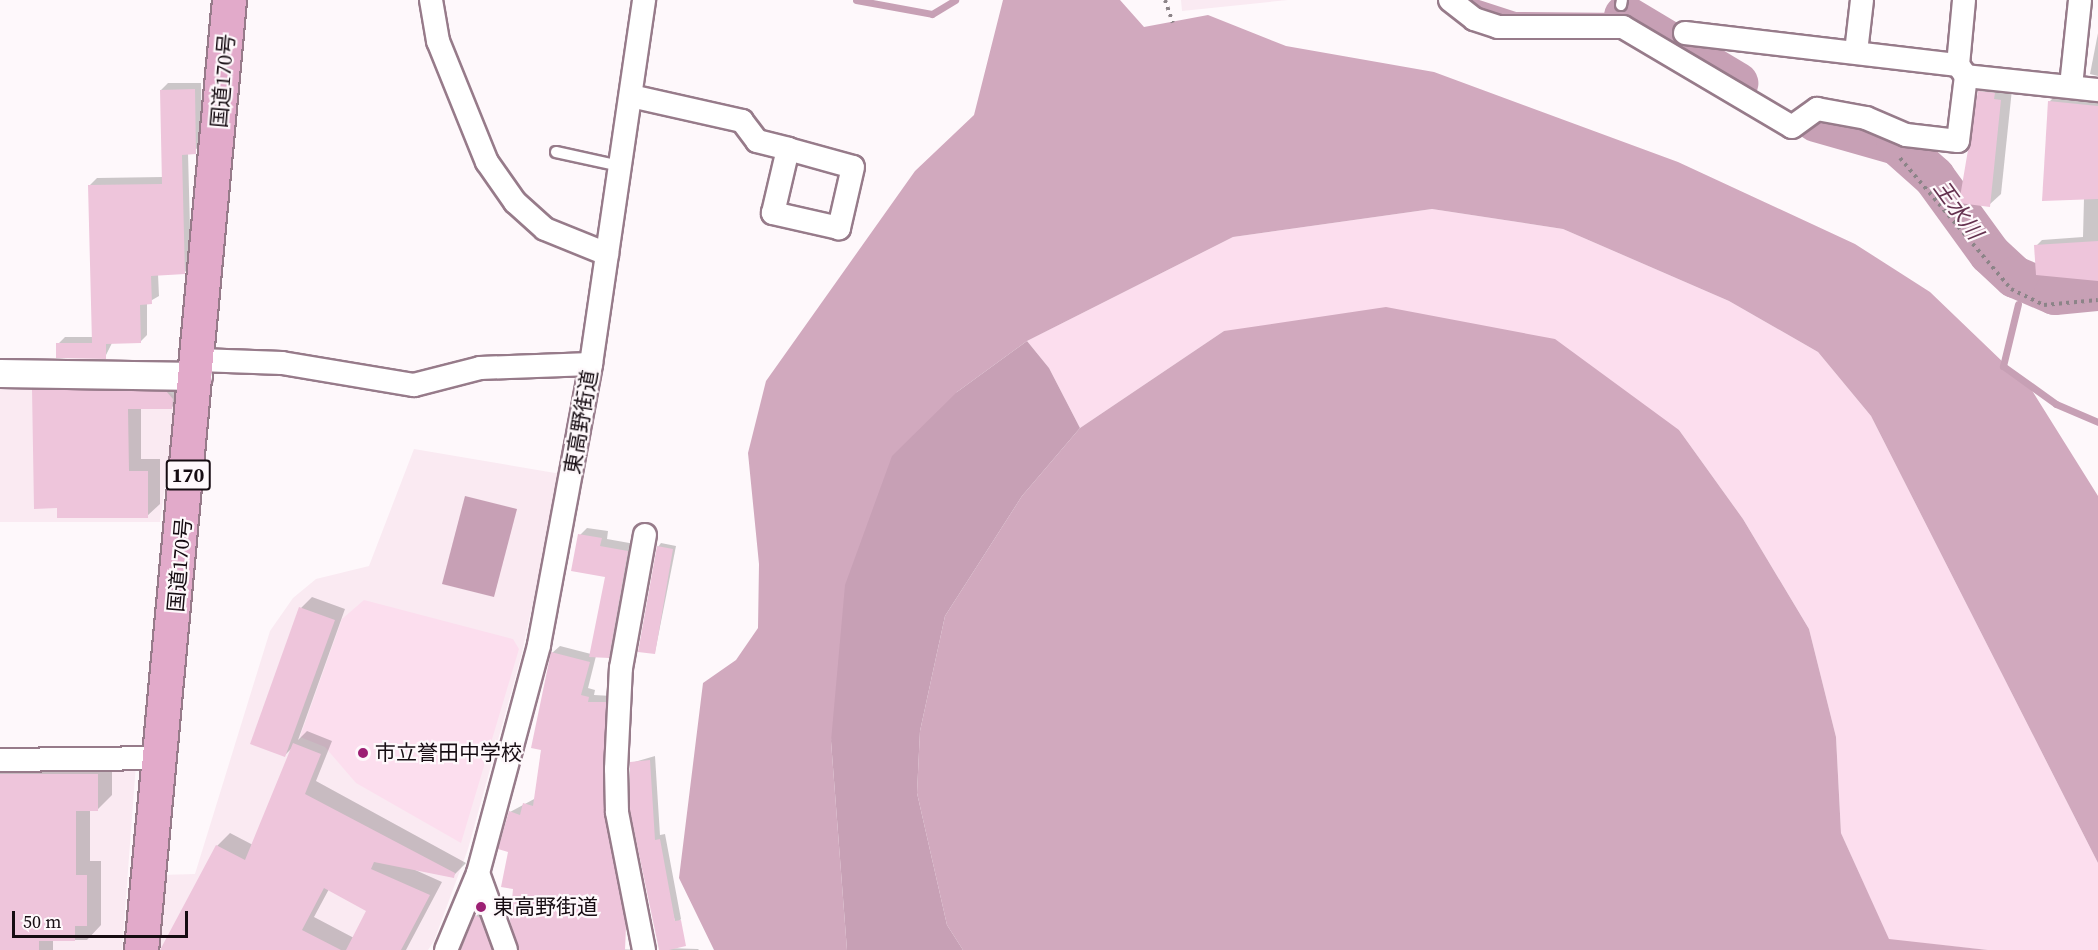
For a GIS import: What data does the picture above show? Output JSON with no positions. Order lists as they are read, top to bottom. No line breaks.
{"streets":{"highway":["国道170号","170"],"street":["東高野街道"]},"water":["王水川"],"places":["市立誉田中学校","東高野街道"],"scale_bar":"50 m"}
